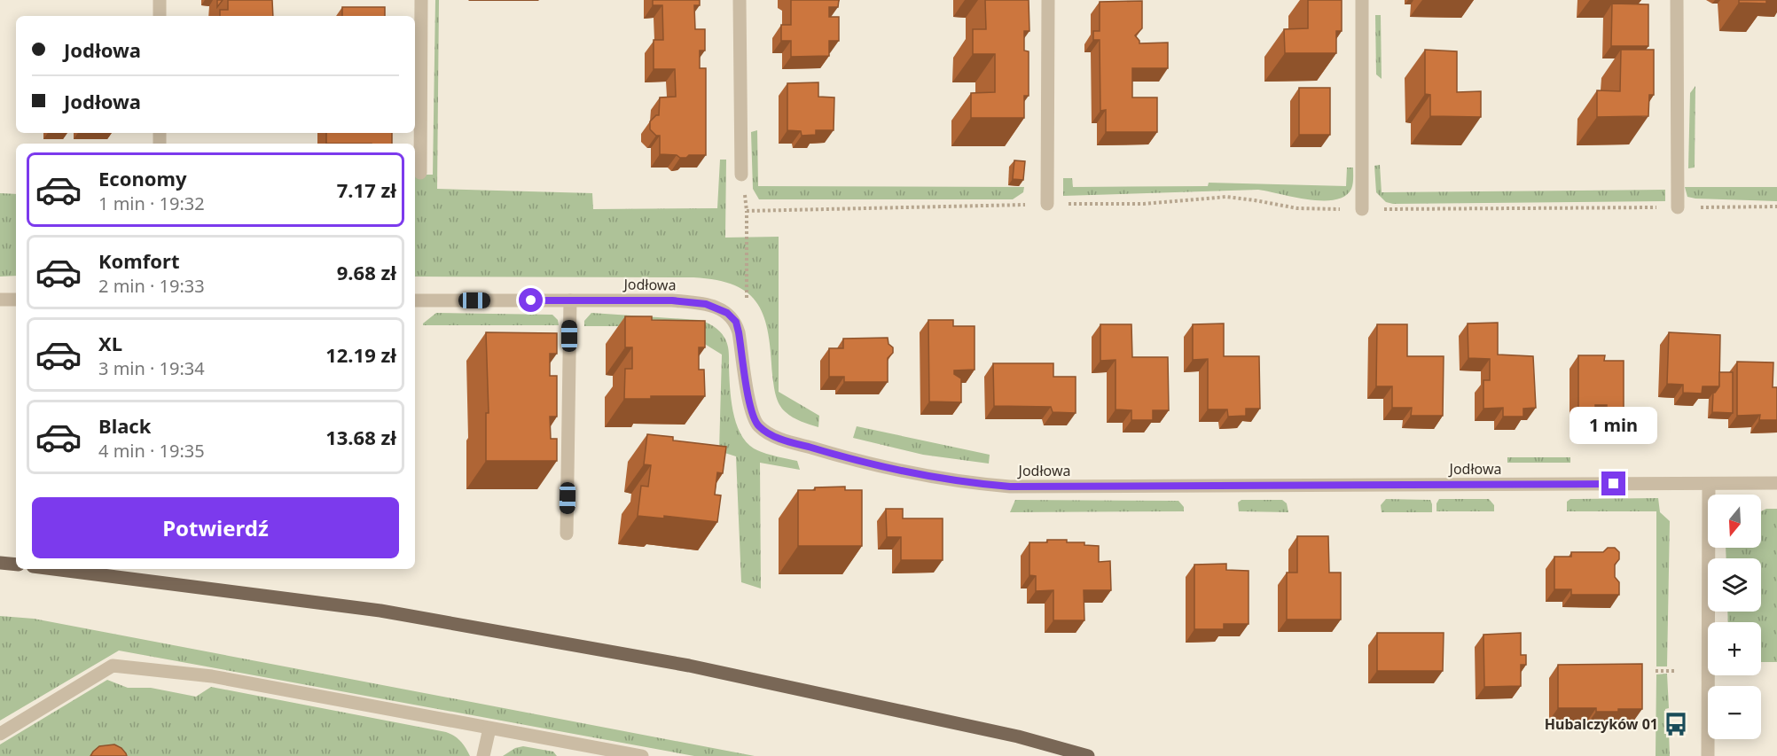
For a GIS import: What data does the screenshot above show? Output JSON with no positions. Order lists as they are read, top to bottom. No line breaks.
{"streets":{"street":["Jodłowa"]},"places":{"bus stop":["Hubalczyków 01"]},"north":"bottom","page":{"banner":["Jodłowa","Jodłowa"],"list":[{"name":"Economy","note":"1 min · 19:32","value":"7.17 zł"},{"name":"Komfort","note":"2 min · 19:33","value":"9.68 zł"},{"name":"XL","note":"3 min · 19:34","value":"12.19 zł"},{"name":"Black","note":"4 min · 19:35","value":"13.68 zł"}],"bubble":"1 min","buttons":"Potwierdź","map_buttons":["+","−"]}}
